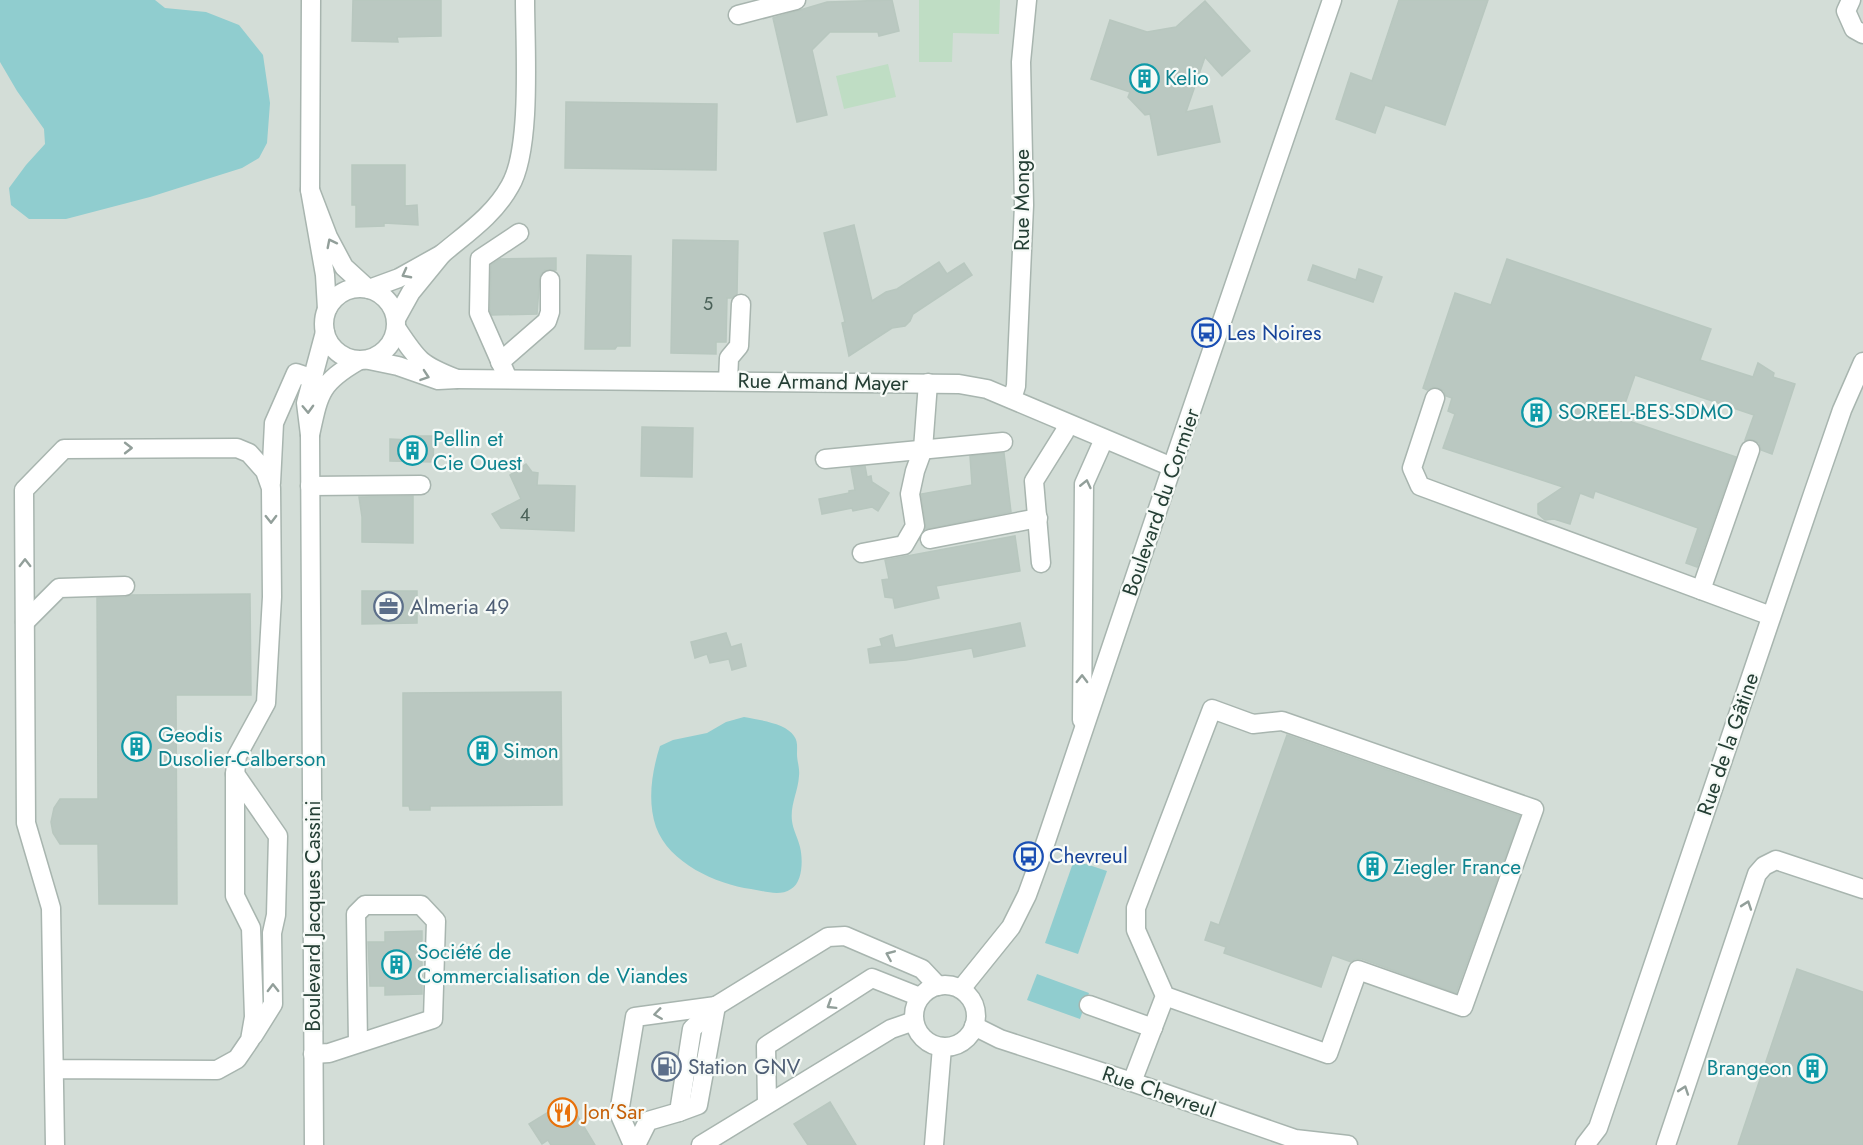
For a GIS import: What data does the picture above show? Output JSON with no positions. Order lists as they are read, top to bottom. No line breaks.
{"streets":{"street":["Rue Monge","Rue Armand Mayer","Boulevard du Cormier","Rue de la Gâtine","Boulevard Jacques Cassini","Rue Chevreul"]},"crossings":[["Rue Monge","Rue Armand Mayer"],["Rue Armand Mayer","Boulevard du Cormier"],["Rue Armand Mayer","Boulevard Jacques Cassini"],["Boulevard du Cormier","Rue Chevreul"]],"places":{"building":["Kelio","SOREEL-BES-SDMO","Pellin et Cie Ouest","Geodis Dusolier-Calberson","Simon","Ziegler France","Société de Commercialisation de Viandes","Brangeon"],"bus stop":["Les Noires","Chevreul"],"office":["Almeria 49"],"fuel station":["Station GNV"],"restaurant":["Jon’Sar"]},"house_numbers":["5","4"]}
